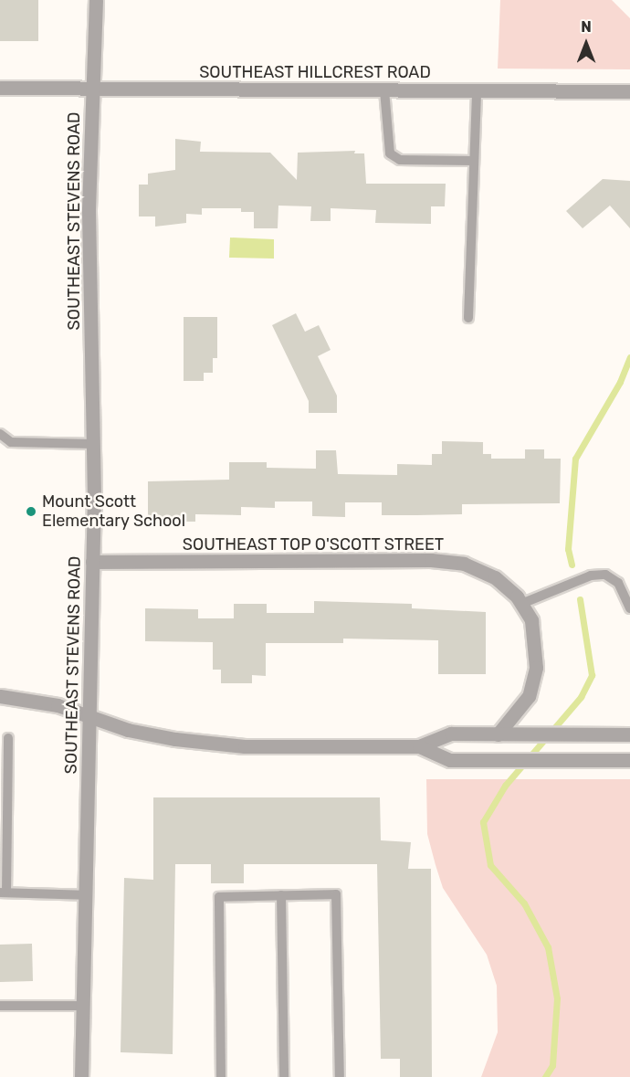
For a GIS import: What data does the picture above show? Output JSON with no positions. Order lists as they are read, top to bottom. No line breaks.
{"streets":{"street":["SOUTHEAST HILLCREST ROAD","SOUTHEAST STEVENS ROAD","SOUTHEAST TOP O'SCOTT STREET"]},"crossings":[["SOUTHEAST HILLCREST ROAD","SOUTHEAST STEVENS ROAD"],["SOUTHEAST STEVENS ROAD","SOUTHEAST TOP O'SCOTT STREET"]],"places":["Mount Scott Elementary School"],"north":"top"}
